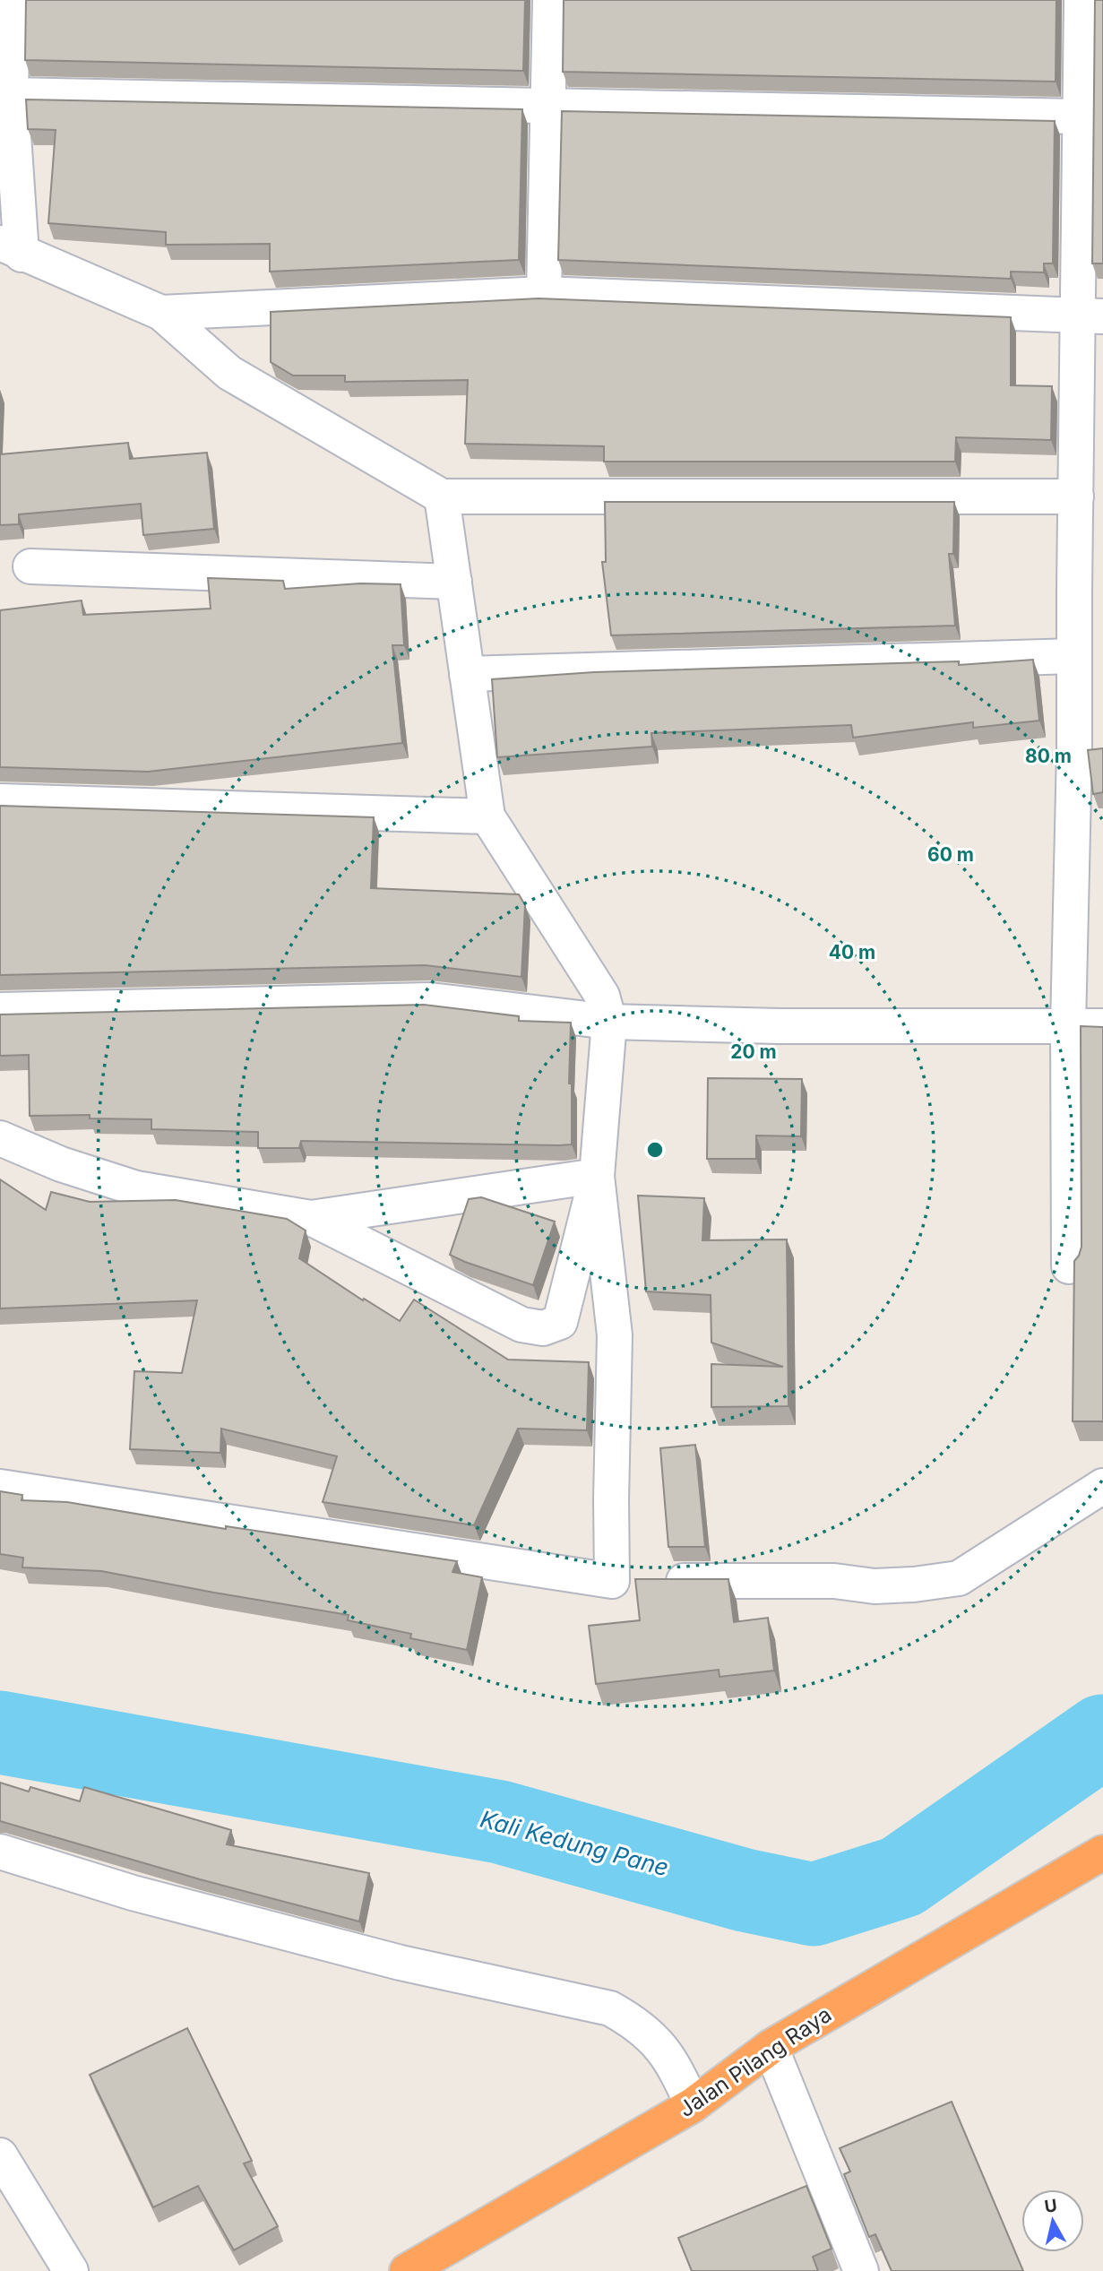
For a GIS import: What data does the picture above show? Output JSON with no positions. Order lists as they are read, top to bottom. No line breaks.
{"streets":{"highway":["Jalan Pilang Raya"]},"water":["Kali Kedung Pane"],"north":"top","rings":["80 m","60 m","40 m","20 m"]}
